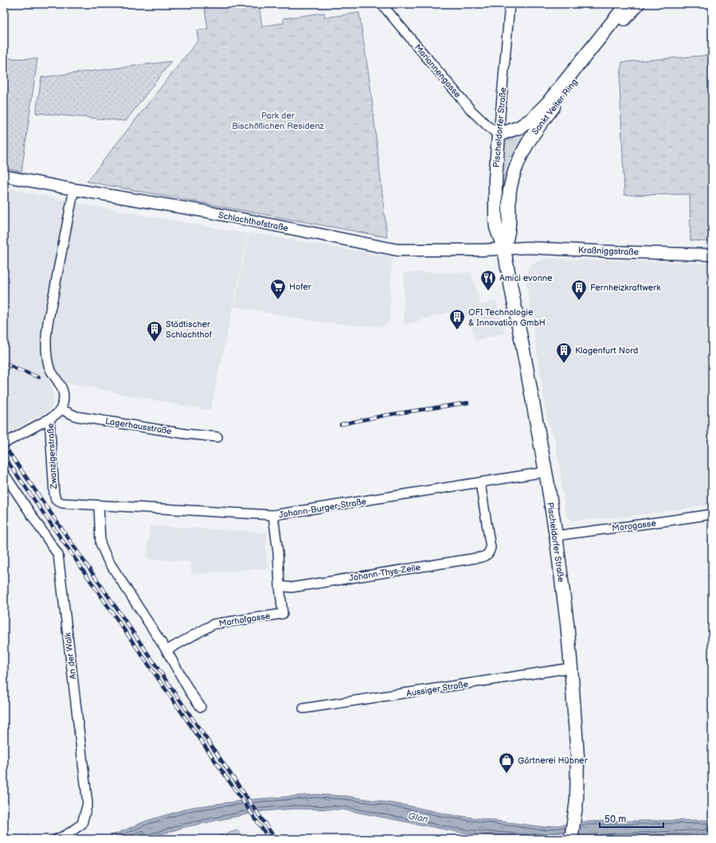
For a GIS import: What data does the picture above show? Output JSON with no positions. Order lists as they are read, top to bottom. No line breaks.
{"streets":{"main road":["Sankt Veiter Ring","Pischeldorfer Straße"],"street":["Mariannengasse","Schlachthofstraße","Kraßniggstraße","Lagerhausstraße","Zwanzigerstraße","Johann-Burger-Straße","Morogasse","Johann-Thys-Zeile","Marhofgasse","An der Walk","Aussiger Straße"]},"crossings":[["Mariannengasse","Sankt Veiter Ring"],["Mariannengasse","Pischeldorfer Straße"],["Sankt Veiter Ring","Pischeldorfer Straße"],["Pischeldorfer Straße","Schlachthofstraße"],["Pischeldorfer Straße","Kraßniggstraße"],["Pischeldorfer Straße","Johann-Burger-Straße"],["Pischeldorfer Straße","Morogasse"],["Pischeldorfer Straße","Aussiger Straße"],["Schlachthofstraße","Kraßniggstraße"],["Lagerhausstraße","Zwanzigerstraße"],["Zwanzigerstraße","Johann-Burger-Straße"],["Johann-Burger-Straße","Johann-Thys-Zeile"],["Johann-Thys-Zeile","Marhofgasse"]],"water":["Glan"],"parks":["Park der Bischöflichen Residenz"],"places":{"restaurant":["Amici evonne"],"supermarket":["Hofer"],"building":["Fernheizkraftwerk","OFI Technologie & Innovation GmbH","Städtischer Schlachthof","Klagenfurt Nord"],"shop":["Gärtnerei Hübner"]},"scale_bar":"50 m"}
